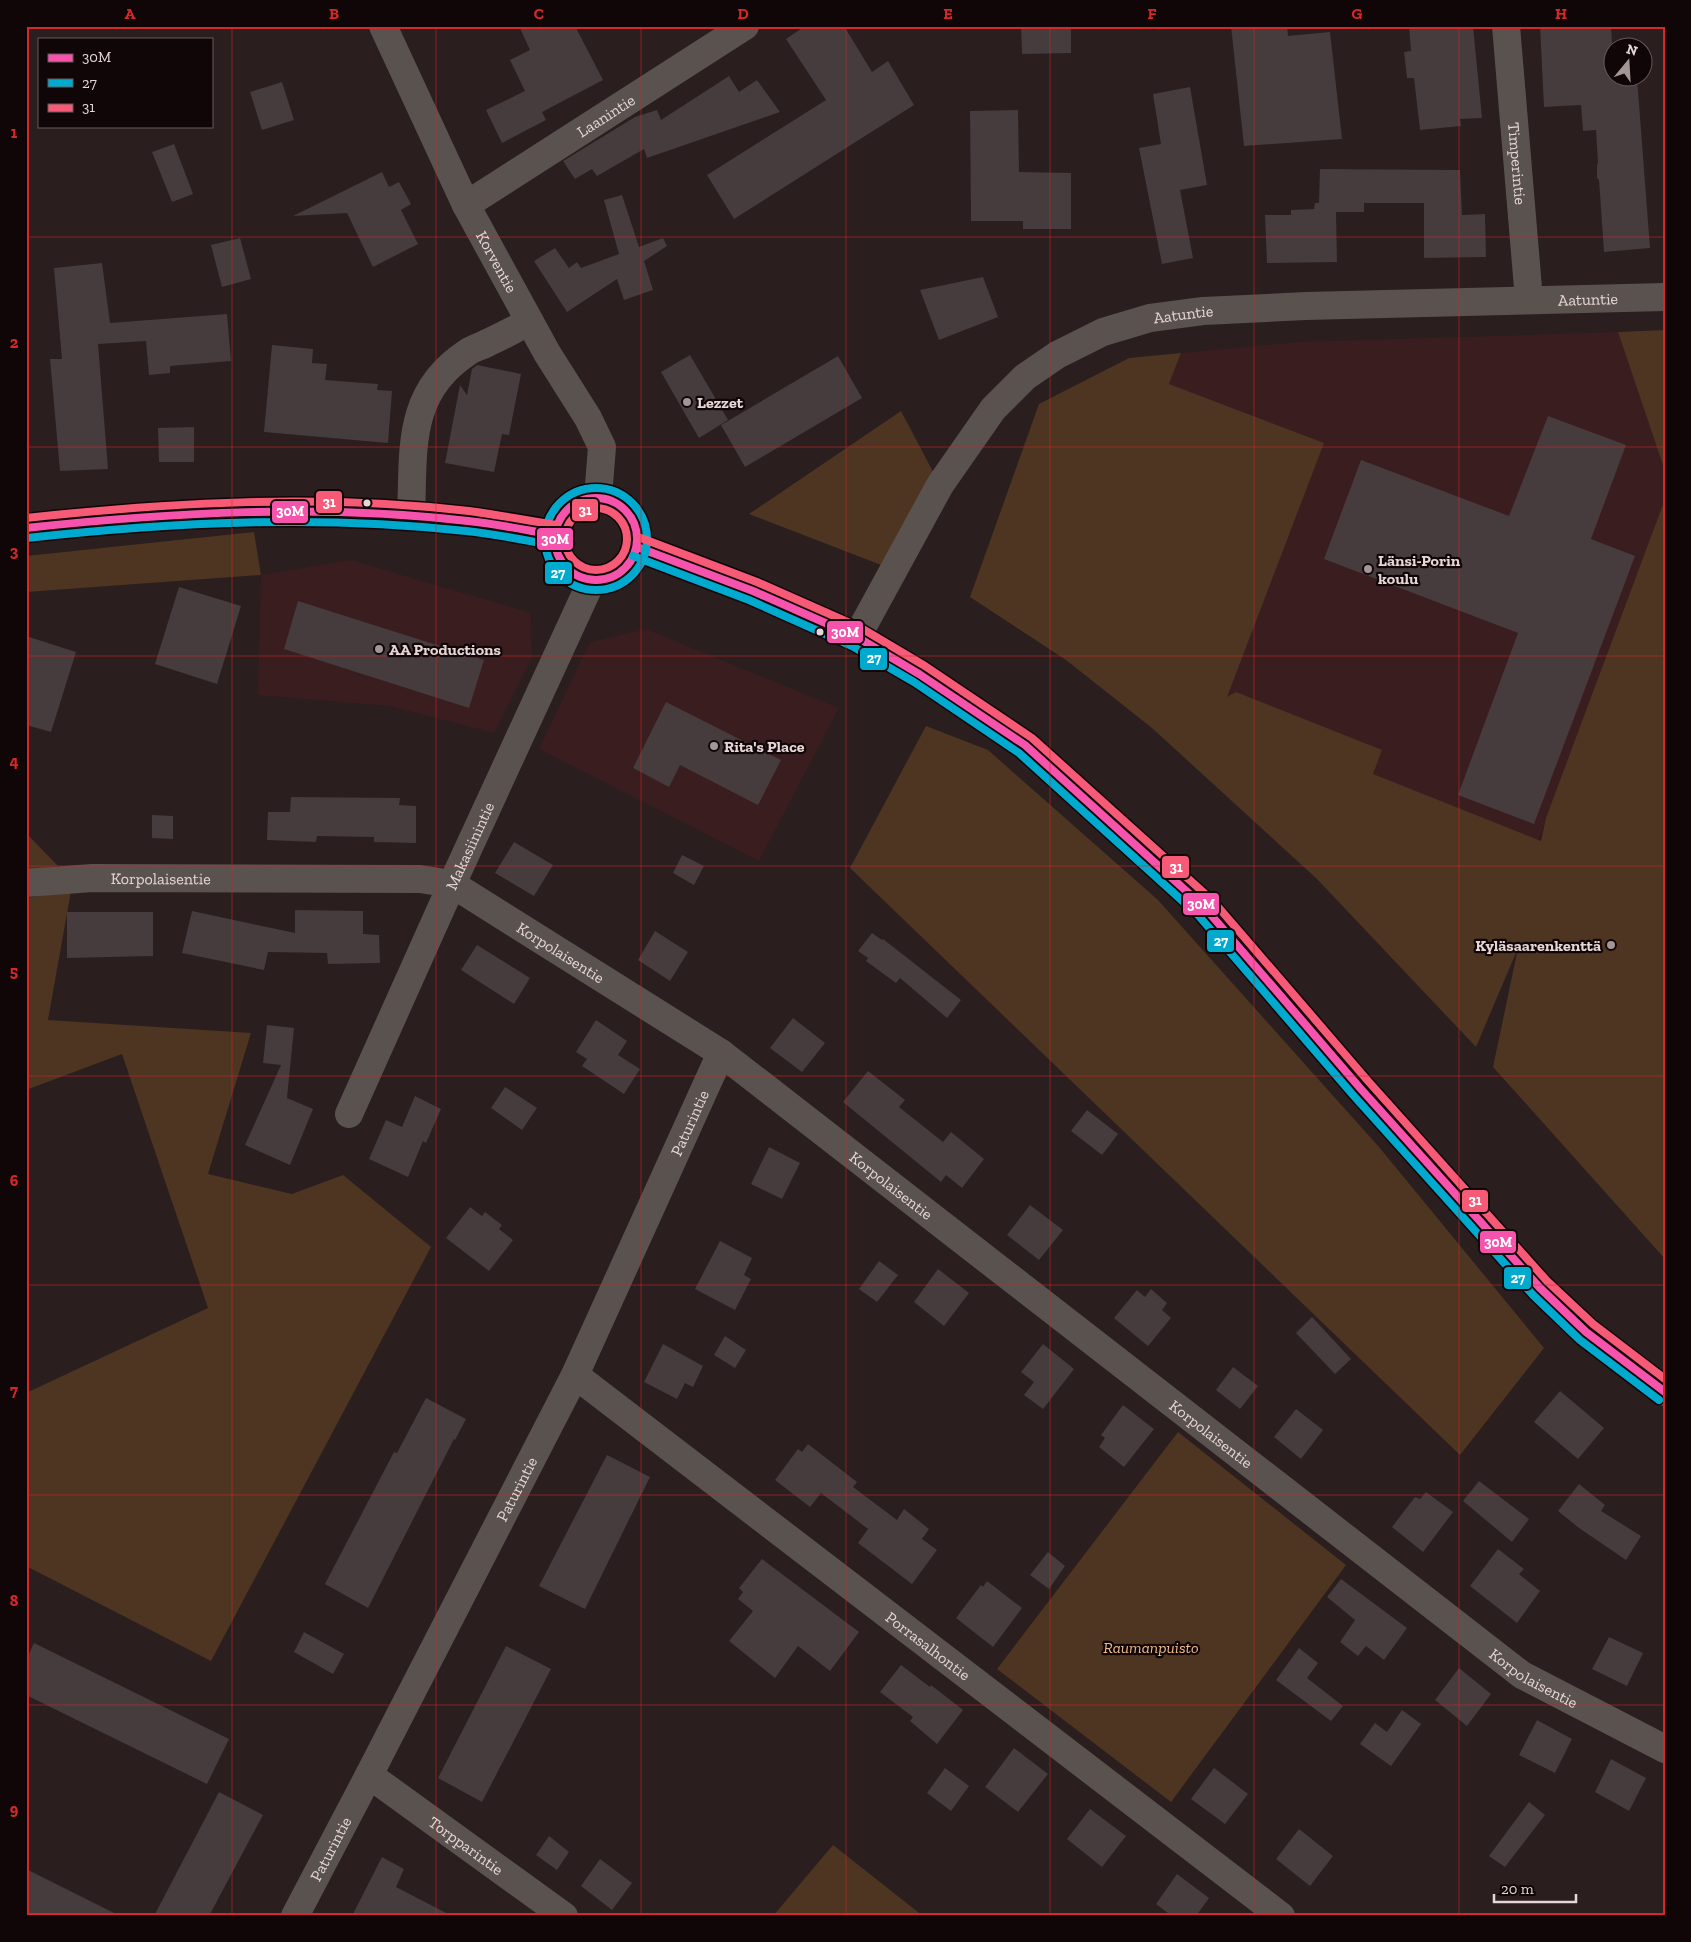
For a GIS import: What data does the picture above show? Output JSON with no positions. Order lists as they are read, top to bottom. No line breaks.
{"streets":{"street":["Laanintie","Timperintie","Korventie","Aatuntie","Makasiinintie","Korpolaisentie","Paturintie","Porrasalhontie","Torpparintie"]},"crossings":[["Laanintie","Korventie"],["Timperintie","Aatuntie"],["Korventie","Makasiinintie"],["Makasiinintie","Korpolaisentie"],["Korpolaisentie","Paturintie"],["Paturintie","Porrasalhontie"],["Paturintie","Torpparintie"]],"parks":["Raumanpuisto"],"places":["Lezzet","Länsi-Porin koulu","AA Productions","Rita's Place","Kyläsaarenkenttä"],"lines":["transit line 27","transit line 30M","transit line 31"],"legend":["30M","27","31"],"scale_bar":"20 m","north":"top","grid":{"columns":["A","B","C","D","E","F","G","H"],"rows":["1","2","3","4","5","6","7","8","9"]}}
